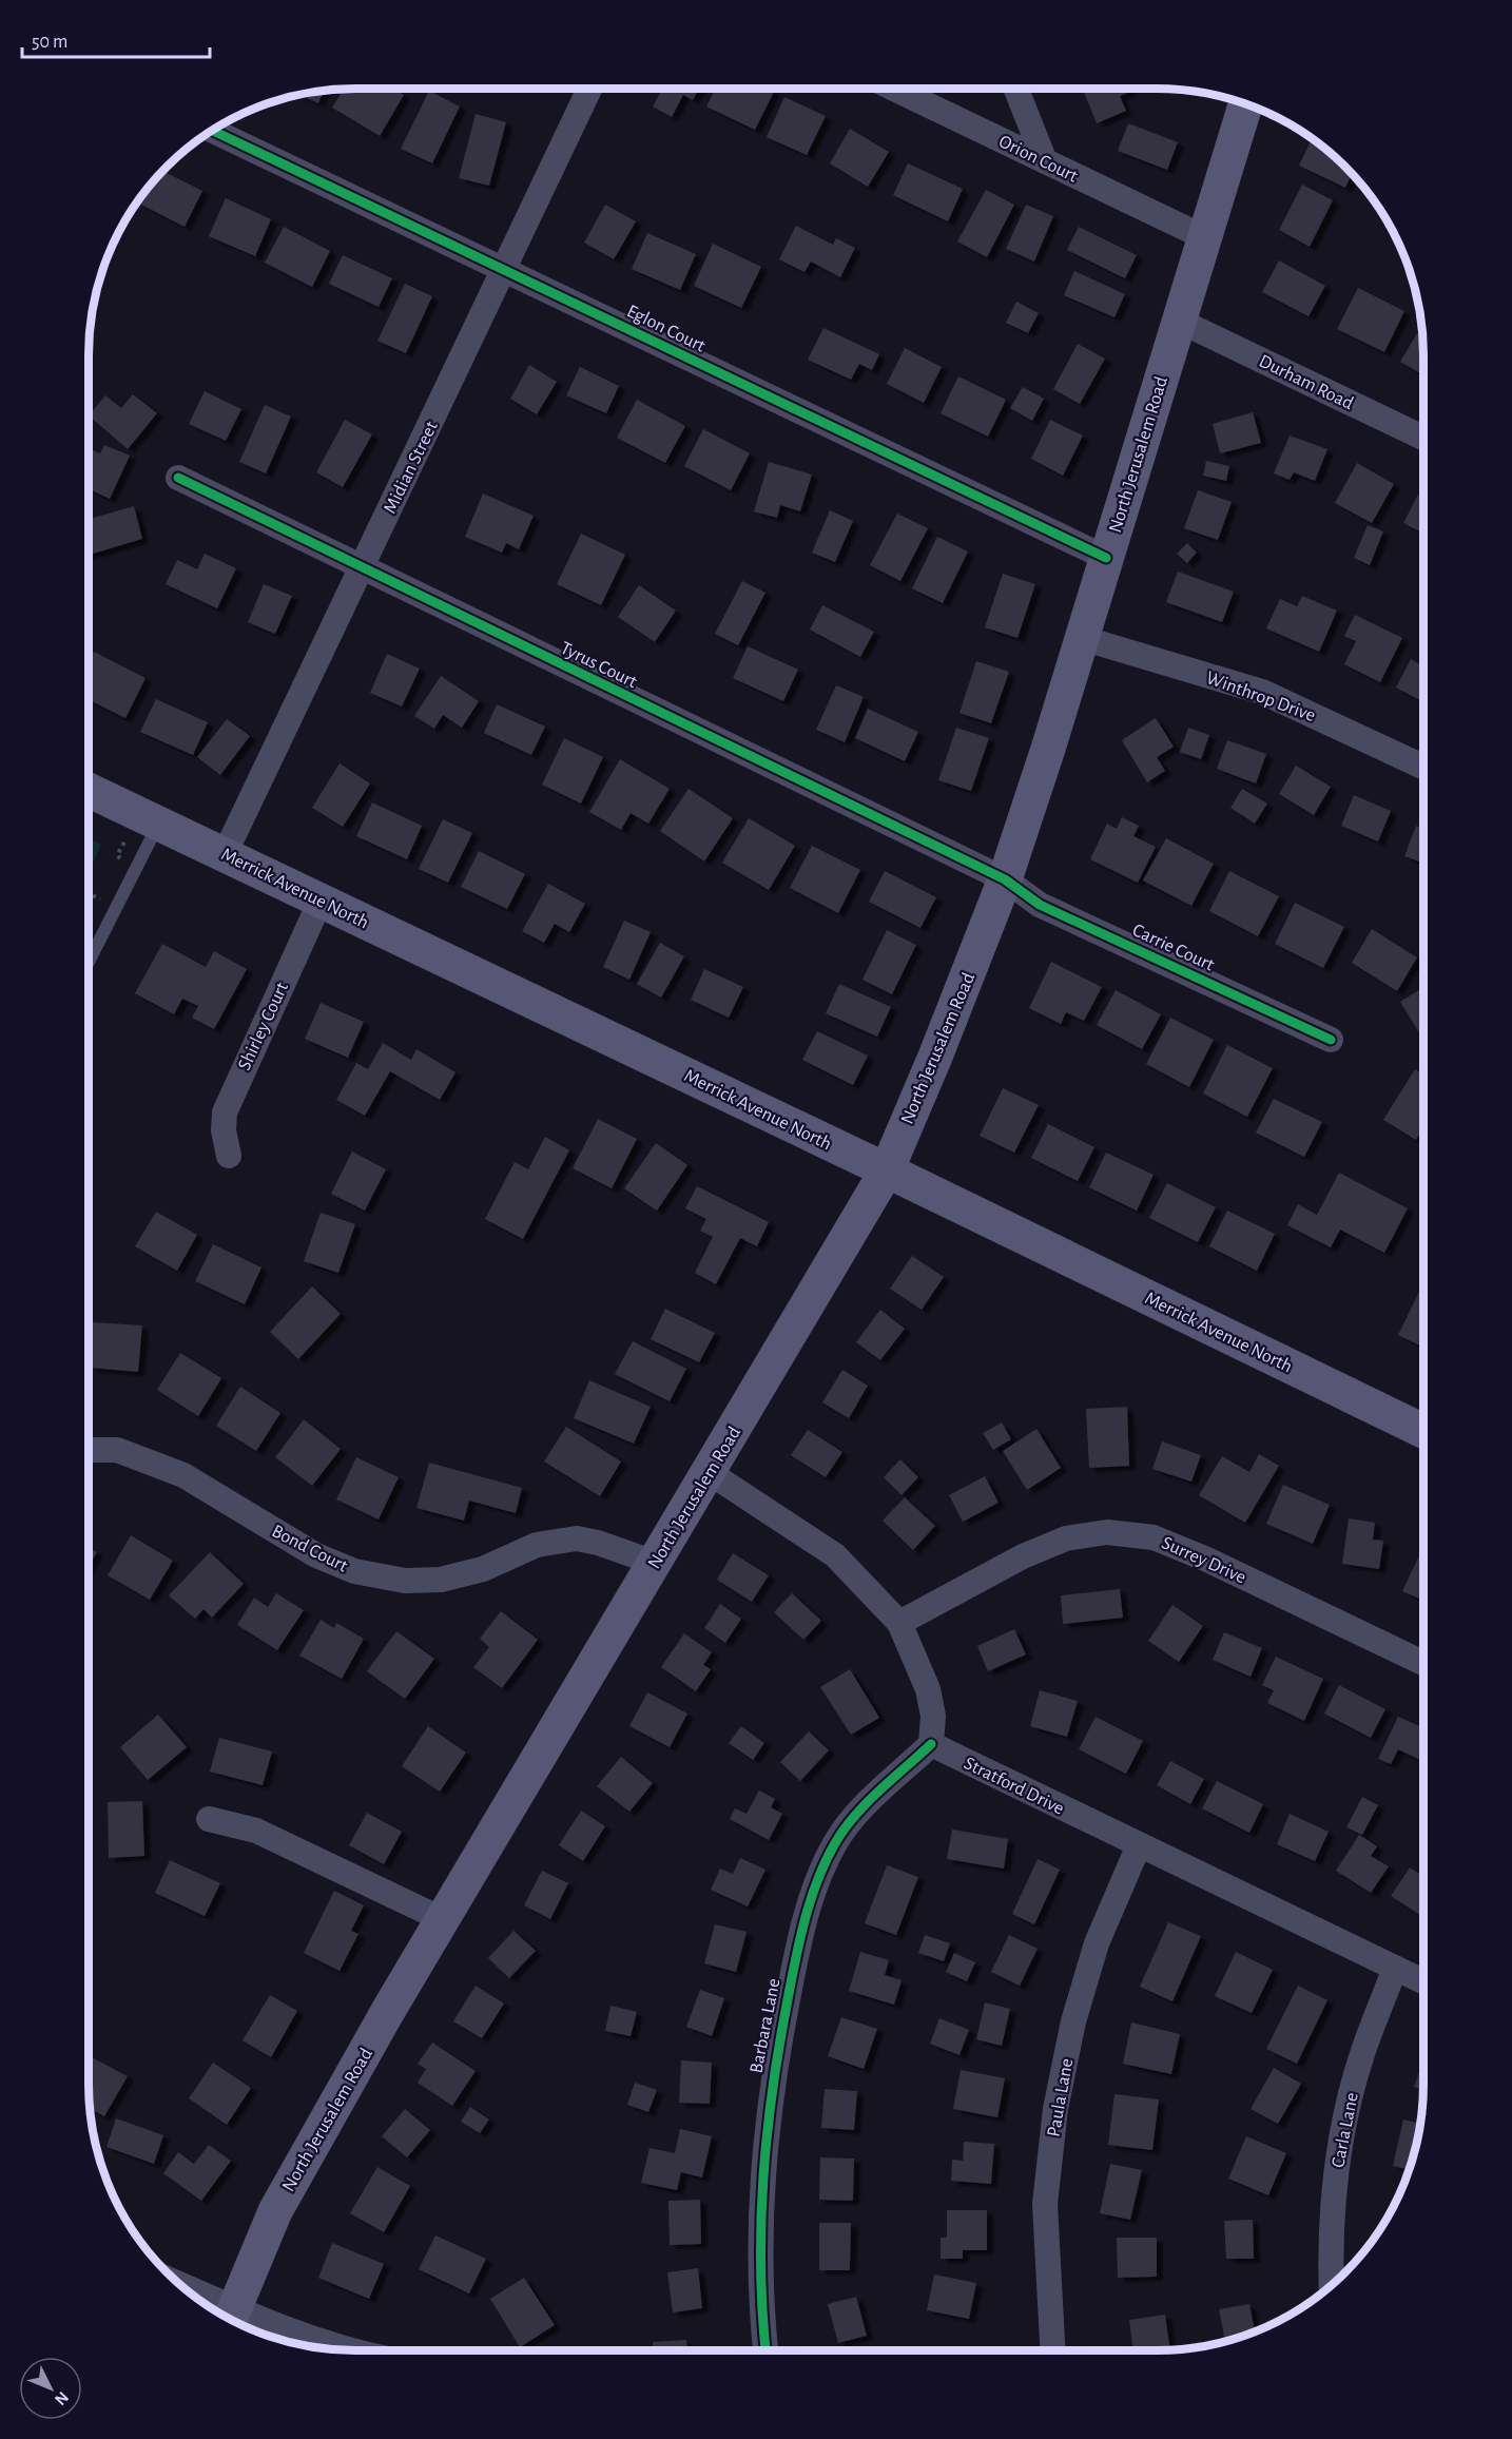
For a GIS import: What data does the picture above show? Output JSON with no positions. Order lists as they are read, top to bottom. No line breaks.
{"streets":{"main road":["North Jerusalem Road","Merrick Avenue North"],"street":["Orion Court","Eglon Court","Durham Road","Midian Street","Tyrus Court","Winthrop Drive","Carrie Court","Shirley Court","Bond Court","Surrey Drive","Stratford Drive","Barbara Lane","Paula Lane","Carla Lane"]},"crossings":[["Orion Court","North Jerusalem Road"],["Eglon Court","North Jerusalem Road"],["Eglon Court","Midian Street"],["Durham Road","North Jerusalem Road"],["North Jerusalem Road","Tyrus Court"],["North Jerusalem Road","Winthrop Drive"],["North Jerusalem Road","Merrick Avenue North"],["North Jerusalem Road","Carrie Court"],["North Jerusalem Road","Bond Court"],["Midian Street","Tyrus Court"],["Midian Street","Merrick Avenue North"],["Tyrus Court","Carrie Court"],["Merrick Avenue North","Shirley Court"],["Stratford Drive","Barbara Lane"],["Stratford Drive","Paula Lane"],["Stratford Drive","Carla Lane"]],"scale_bar":"50 m","north":"bottom right"}
